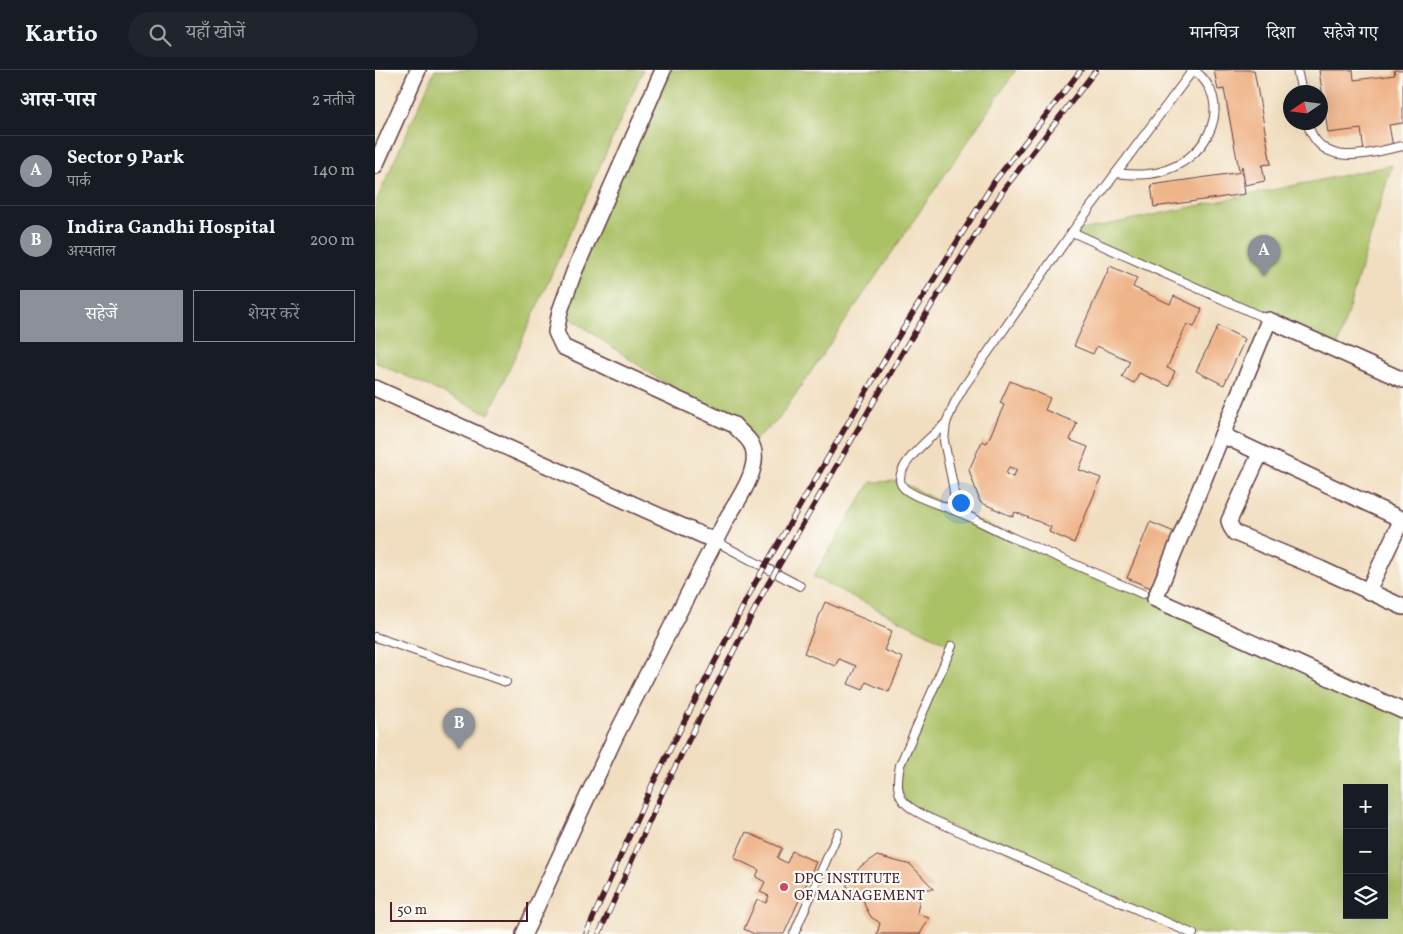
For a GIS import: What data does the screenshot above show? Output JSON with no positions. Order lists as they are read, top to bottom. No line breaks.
{"places":["DPC INSTITUTE OF MANAGEMENT"],"scale_bar":"50 m","north":"left","page":{"header":"Kartio","search":"यहाँ खोजें","nav":["मानचित्र","दिशा","सहेजे गए"],"heading":["आस-पास","2 नतीजे"],"list":[{"mark":"A","name":"Sector 9 Park","note":"पार्क","value":"140 m"},{"mark":"B","name":"Indira Gandhi Hospital","note":"अस्पताल","value":"200 m"}],"pins":["A","B"],"buttons":["सहेजें","शेयर करें"],"map_buttons":["+","−"],"scale":"50 m"}}
